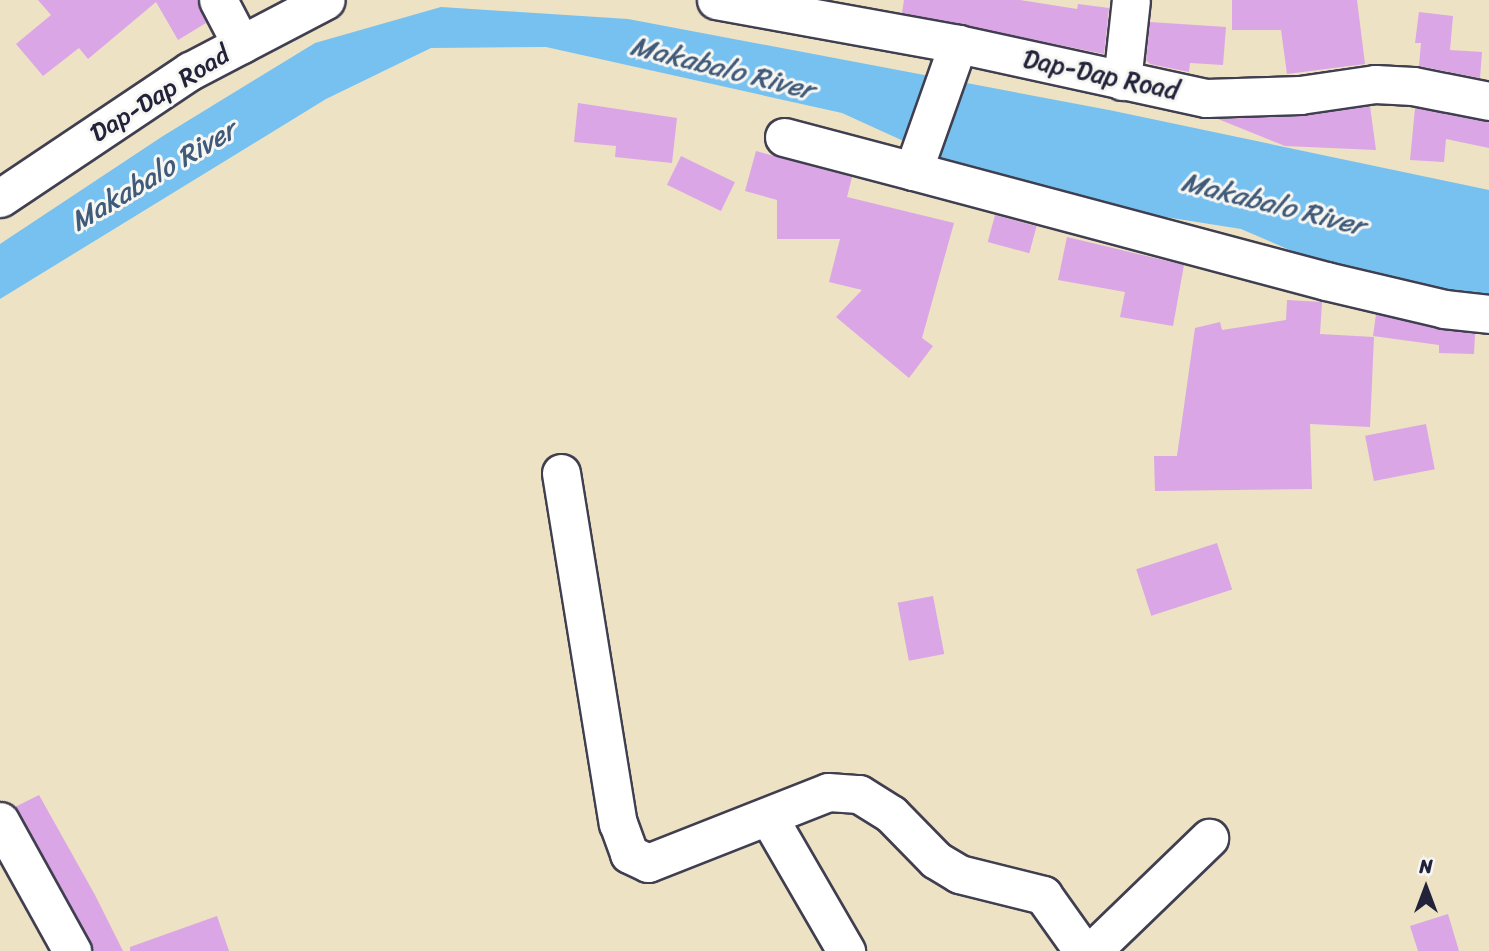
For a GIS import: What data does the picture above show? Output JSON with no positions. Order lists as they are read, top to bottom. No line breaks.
{"streets":{"street":["Dap-Dap Road"]},"water":["Makabalo River"],"north":"top"}
